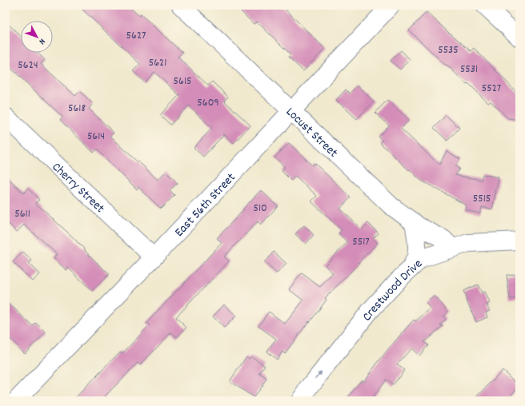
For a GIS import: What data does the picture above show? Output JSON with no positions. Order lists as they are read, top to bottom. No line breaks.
{"streets":{"street":["Locust Street","Cherry Street","East 56th Street","Crestwood Drive"]},"crossings":[["Locust Street","East 56th Street"],["Locust Street","Crestwood Drive"],["Cherry Street","East 56th Street"]],"one_way":["Crestwood Drive"],"house_numbers":["5627","5535","5621","5624","5531","5615","5527","5609","5618","5614","5515","510","5611","5517"],"north":"bottom right"}
